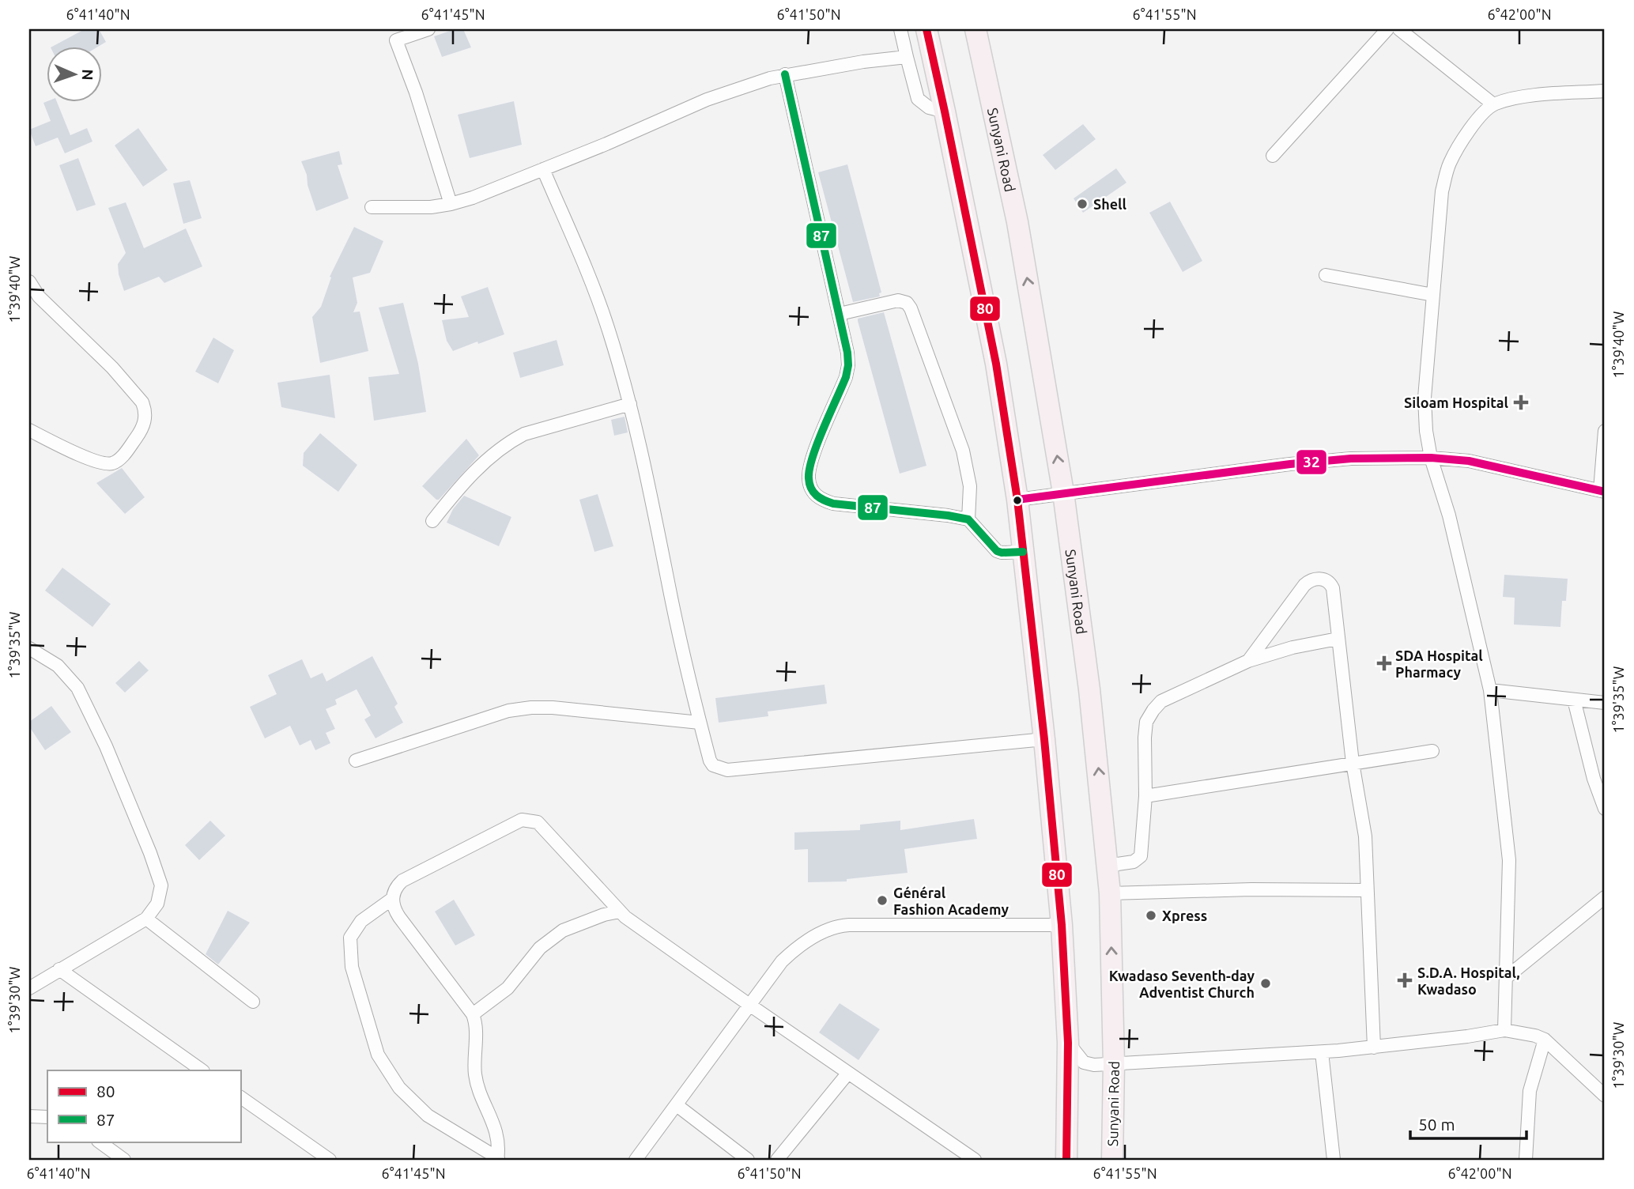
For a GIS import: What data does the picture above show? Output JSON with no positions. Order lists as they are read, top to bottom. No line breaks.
{"streets":{"main road":["Sunyani Road"]},"places":{"other":["Shell","Général Fashion Academy","Xpress","Kwadaso Seventh-day Adventist Church"],"health":["Siloam Hospital","SDA Hospital Pharmacy","S.D.A. Hospital, Kwadaso"]},"lines":["transit line 80","transit line 87","transit line 32"],"legend":["80","87"],"scale_bar":"50 m","north":"right","coordinates":["6°41'40\"N","6°41'45\"N","6°41'50\"N","6°41'55\"N","6°42'00\"N","1°39'40\"W","1°39'35\"W","1°39'30\"W"]}
